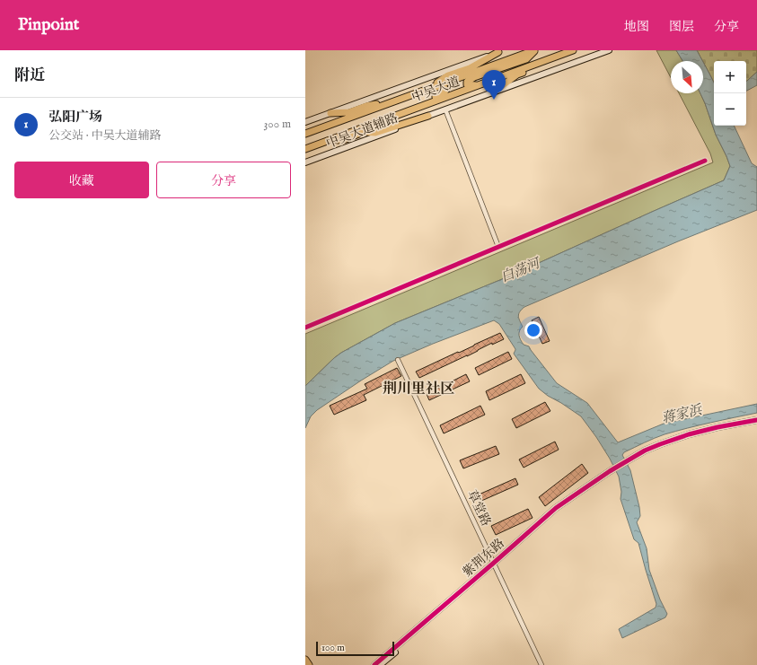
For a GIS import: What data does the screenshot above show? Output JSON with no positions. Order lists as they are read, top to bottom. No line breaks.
{"streets":{"main road":["中吴大道"],"street":["中吴大道辅路","草堂路","紫荆东路"]},"crossings":[["草堂路","紫荆东路"]],"districts":["荆川里社区"],"water":["白荡河","蒋家浜"],"scale_bar":"100 m","north":"bottom right","page":{"header":"Pinpoint","nav":["地图","图层","分享"],"heading":"附近","map_buttons":["+","−"],"pins":"1","list":[{"mark":"1","name":"弘阳广场","note":"公交站 · 中吴大道辅路","value":"300 m"}],"buttons":["收藏","分享"],"scale":"100 m"}}
